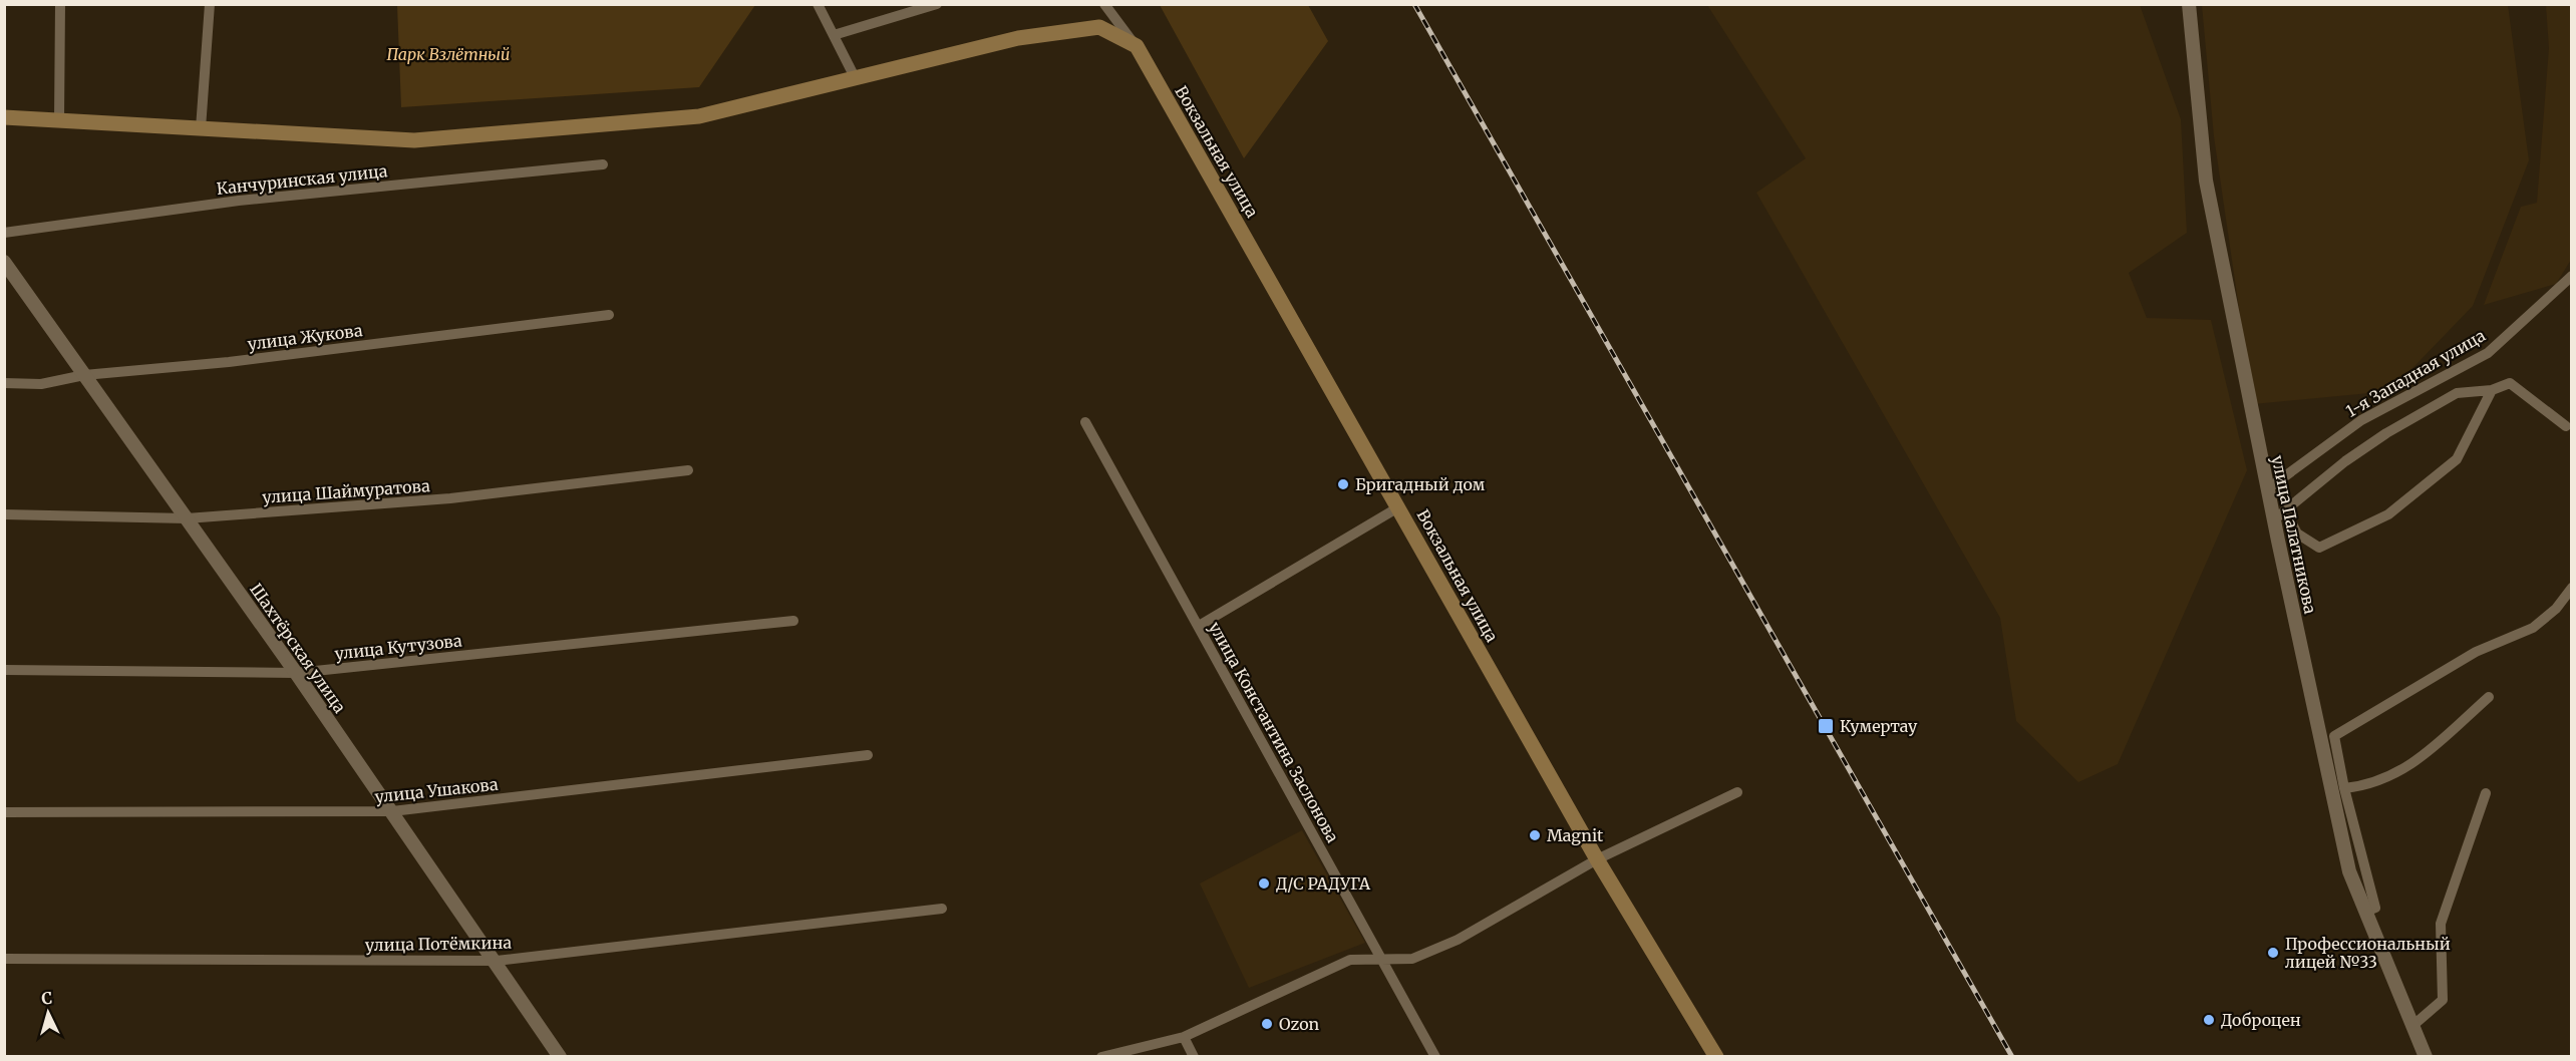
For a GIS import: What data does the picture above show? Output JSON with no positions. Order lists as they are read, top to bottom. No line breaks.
{"streets":{"main road":["Вокзальная улица"],"street":["Канчуринская улица","улица Жукова","1-я Западная улица","улица Шаймуратова","улица Палатникова","улица Кутузова","Шахтёрская улица","улица Константина Заслонова","улица Ушакова","улица Потёмкина"]},"crossings":[["улица Жукова","Шахтёрская улица"],["1-я Западная улица","улица Палатникова"],["улица Шаймуратова","Шахтёрская улица"],["улица Кутузова","Шахтёрская улица"],["Шахтёрская улица","улица Ушакова"],["Шахтёрская улица","улица Потёмкина"]],"parks":["Парк Взлётный"],"places":{"other":["Бригадный дом","Magnit","Д/С РАДУГА","Профессиональный лицей №33","Доброцен","Ozon"],"transit":["Кумертау"]},"north":"top"}
